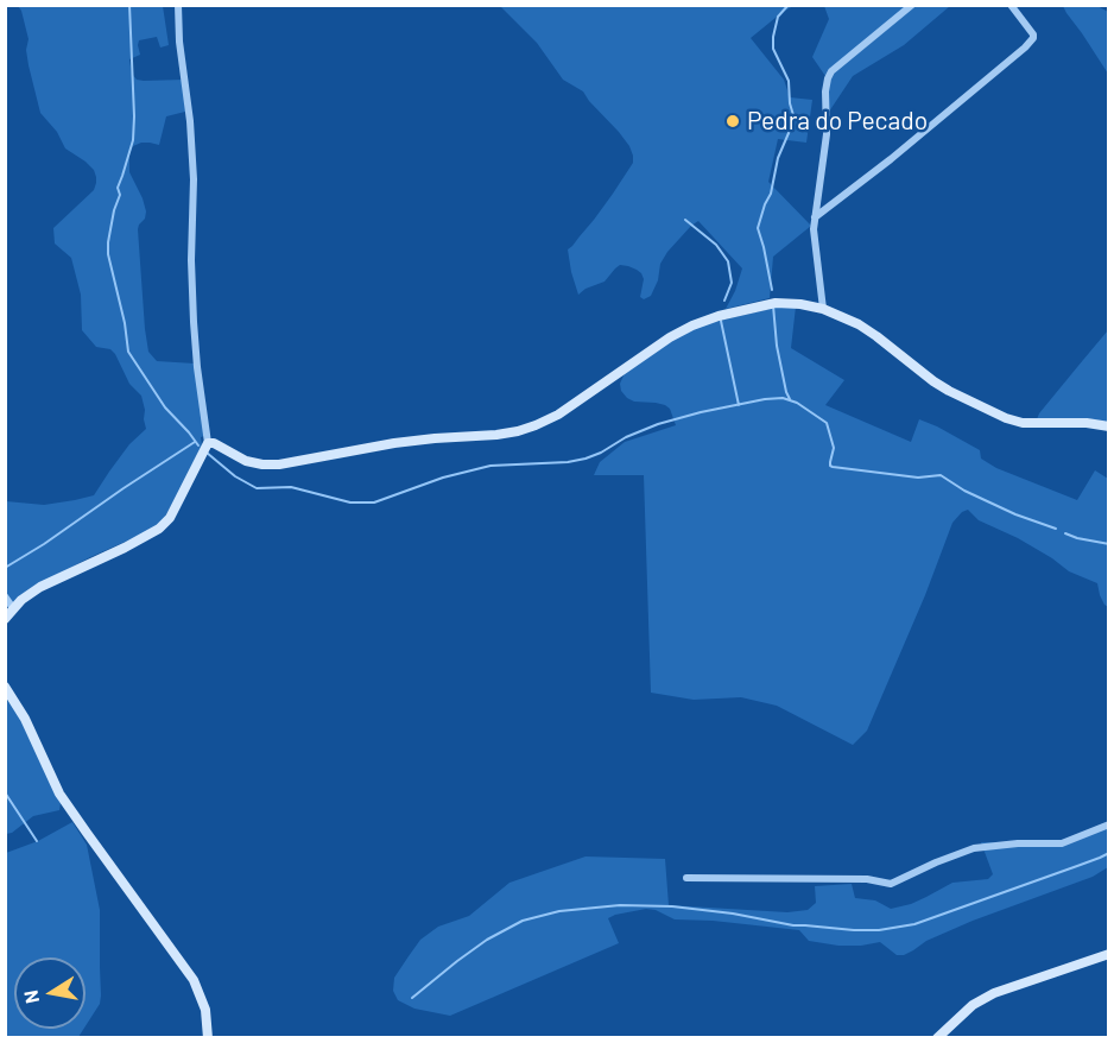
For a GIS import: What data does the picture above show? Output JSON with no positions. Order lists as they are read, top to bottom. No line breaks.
{"places":["Pedra do Pecado"],"north":"left"}
